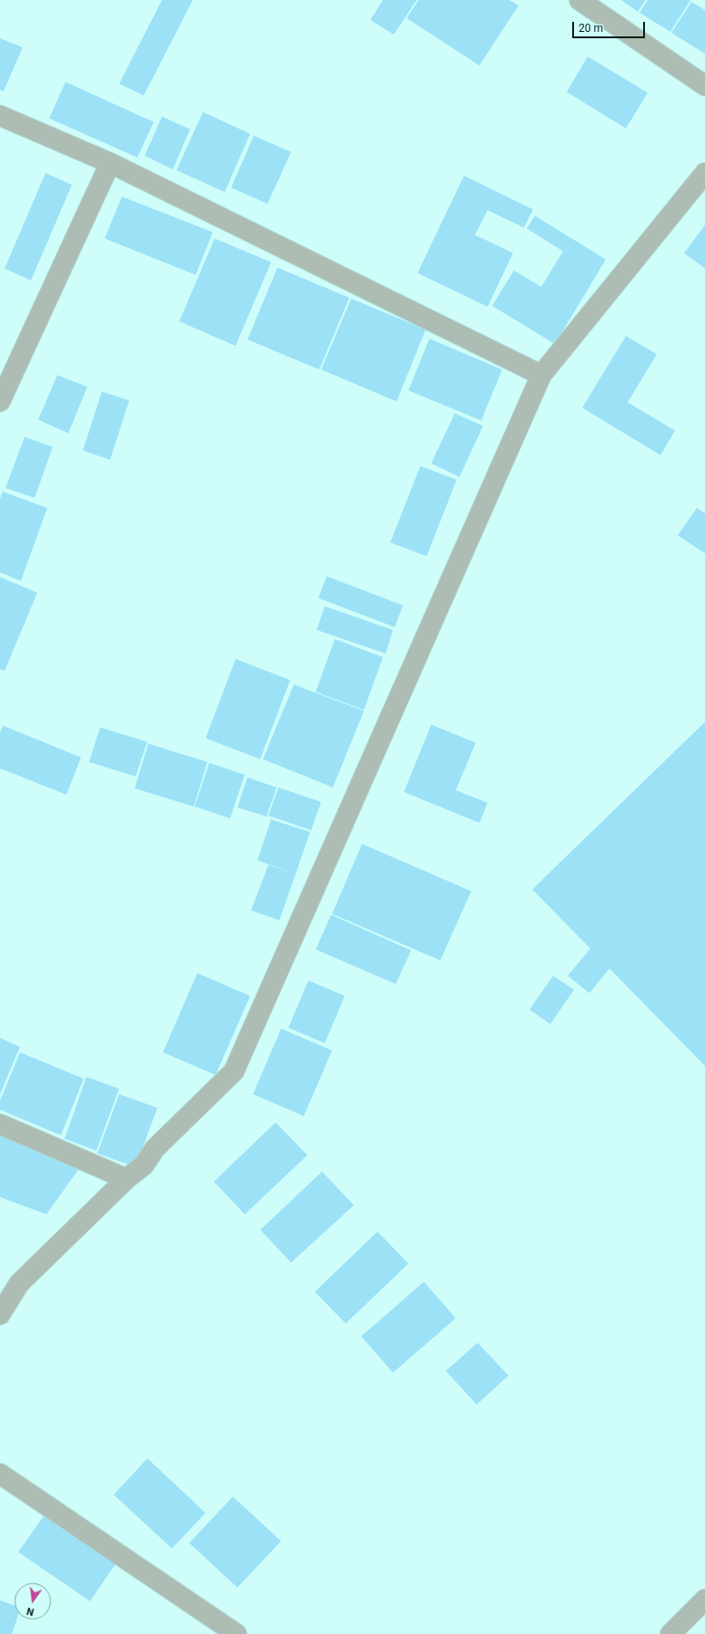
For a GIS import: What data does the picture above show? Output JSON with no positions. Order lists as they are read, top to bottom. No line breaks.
{"scale_bar":"20 m","north":"bottom"}
